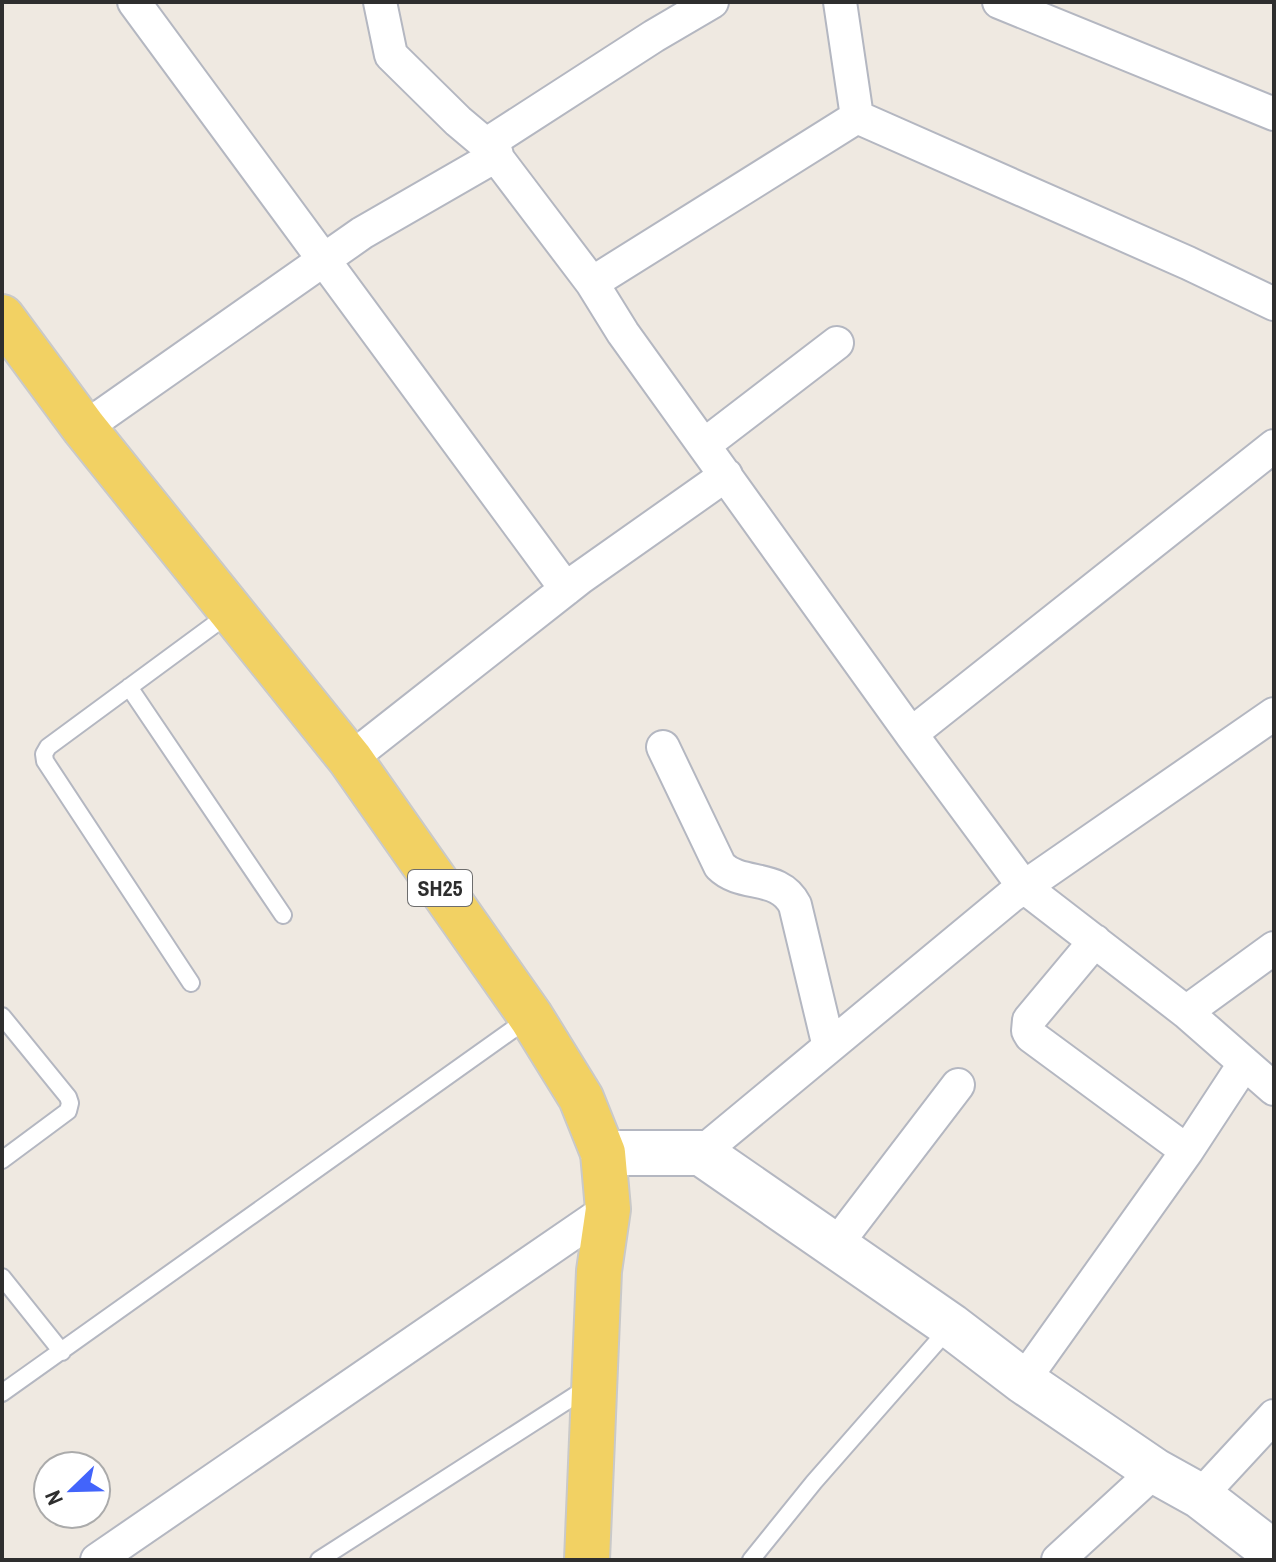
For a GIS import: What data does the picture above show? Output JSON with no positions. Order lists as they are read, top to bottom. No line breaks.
{"streets":{"main road":["SH25"]},"north":"bottom left"}
